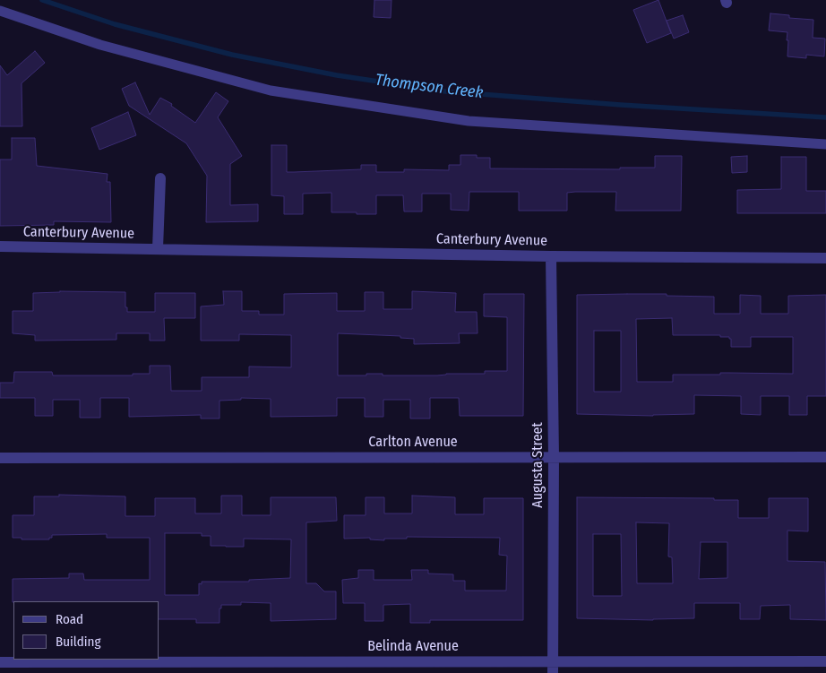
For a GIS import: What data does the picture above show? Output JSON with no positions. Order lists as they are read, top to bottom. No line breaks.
{"streets":{"street":["Canterbury Avenue","Carlton Avenue","Augusta Street","Belinda Avenue"]},"crossings":[["Canterbury Avenue","Augusta Street"],["Carlton Avenue","Augusta Street"],["Augusta Street","Belinda Avenue"]],"water":["Thompson Creek"],"legend":["Road","Building"]}
